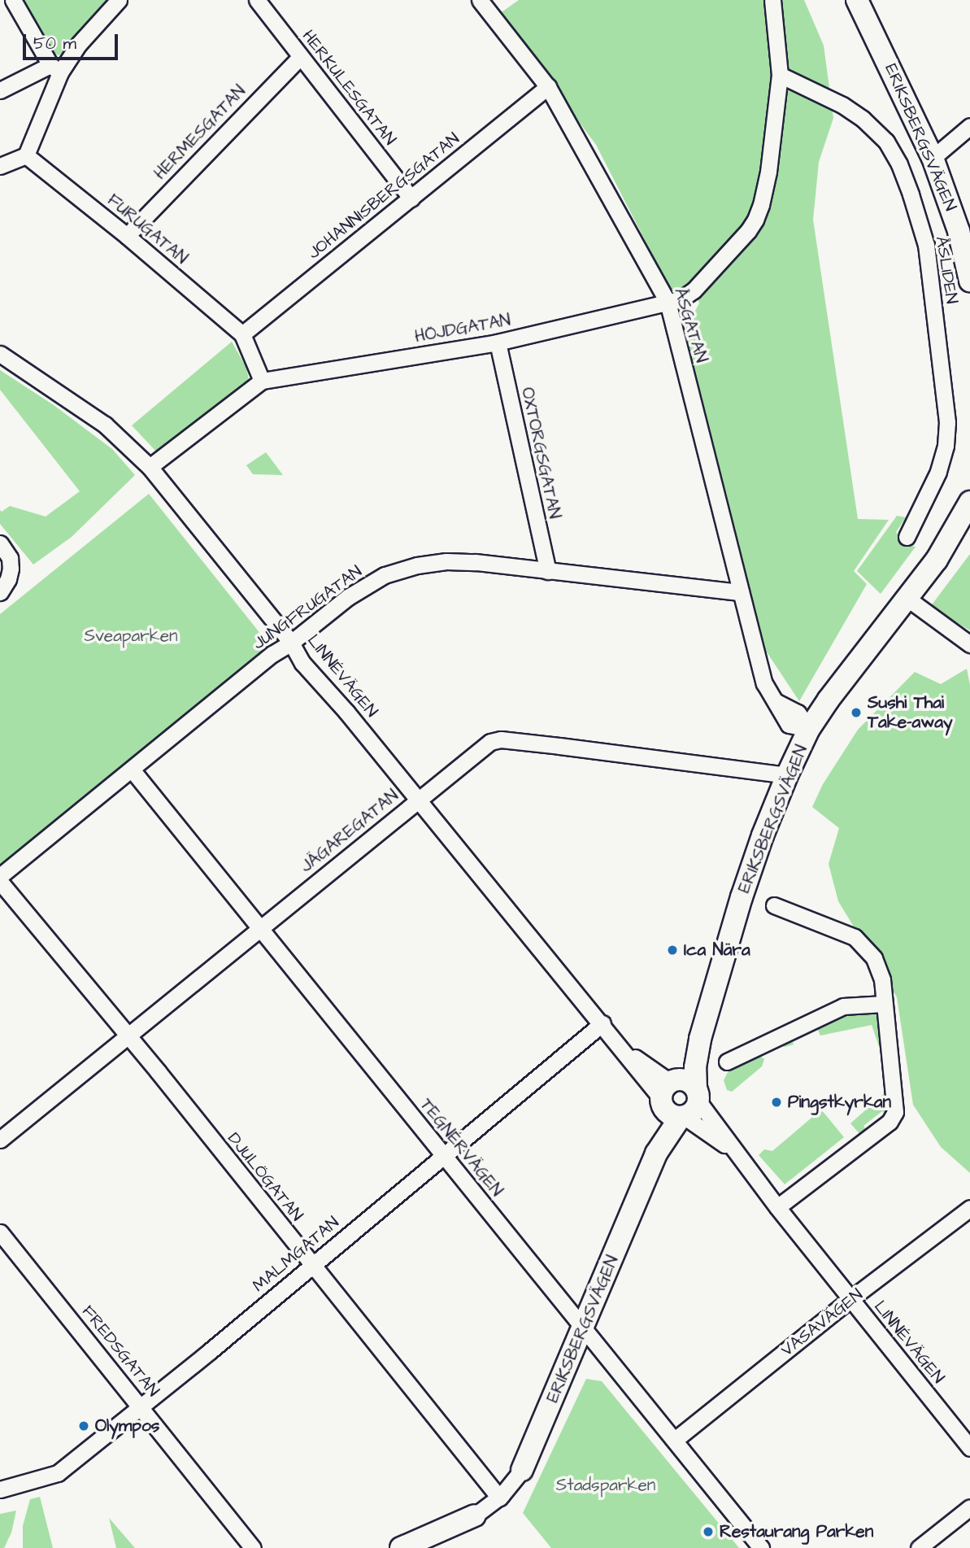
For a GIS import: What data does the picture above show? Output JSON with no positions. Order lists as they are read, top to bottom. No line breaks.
{"streets":{"main road":["ERIKSBERGSVÄGEN"],"street":["HERKULESGATAN","HERMESGATAN","JOHANNISBERGSGATAN","FURUGATAN","ÅSLIDEN","ÅSGATAN","HÖJDGATAN","OXTORGSGATAN","JUNGFRUGATAN","LINNÉVÄGEN","JÄGAREGATAN","TEGNÉRVÄGEN","DJULÖGATAN","MALMGATAN","VASAVÄGEN","FREDSGATAN"]},"crossings":[["HERKULESGATAN","HERMESGATAN"],["HERKULESGATAN","JOHANNISBERGSGATAN"],["HERMESGATAN","FURUGATAN"],["ERIKSBERGSVÄGEN","ÅSGATAN"],["ERIKSBERGSVÄGEN","LINNÉVÄGEN"],["ERIKSBERGSVÄGEN","JÄGAREGATAN"],["ERIKSBERGSVÄGEN","TEGNÉRVÄGEN"],["ERIKSBERGSVÄGEN","DJULÖGATAN"],["JOHANNISBERGSGATAN","FURUGATAN"],["JOHANNISBERGSGATAN","ÅSGATAN"],["ÅSLIDEN","HÖJDGATAN"],["ÅSGATAN","HÖJDGATAN"],["ÅSGATAN","JUNGFRUGATAN"],["HÖJDGATAN","OXTORGSGATAN"],["HÖJDGATAN","LINNÉVÄGEN"],["OXTORGSGATAN","JUNGFRUGATAN"],["JUNGFRUGATAN","LINNÉVÄGEN"],["JUNGFRUGATAN","TEGNÉRVÄGEN"],["LINNÉVÄGEN","JÄGAREGATAN"],["LINNÉVÄGEN","MALMGATAN"],["LINNÉVÄGEN","VASAVÄGEN"],["JÄGAREGATAN","TEGNÉRVÄGEN"],["JÄGAREGATAN","DJULÖGATAN"],["TEGNÉRVÄGEN","MALMGATAN"],["TEGNÉRVÄGEN","VASAVÄGEN"],["DJULÖGATAN","MALMGATAN"],["MALMGATAN","FREDSGATAN"]],"parks":["Sveaparken","Stadsparken"],"places":["Sushi Thai Take-away","Ica Nära","Pingstkyrkan","Olympos","Restaurang Parken"],"scale_bar":"50 m"}
